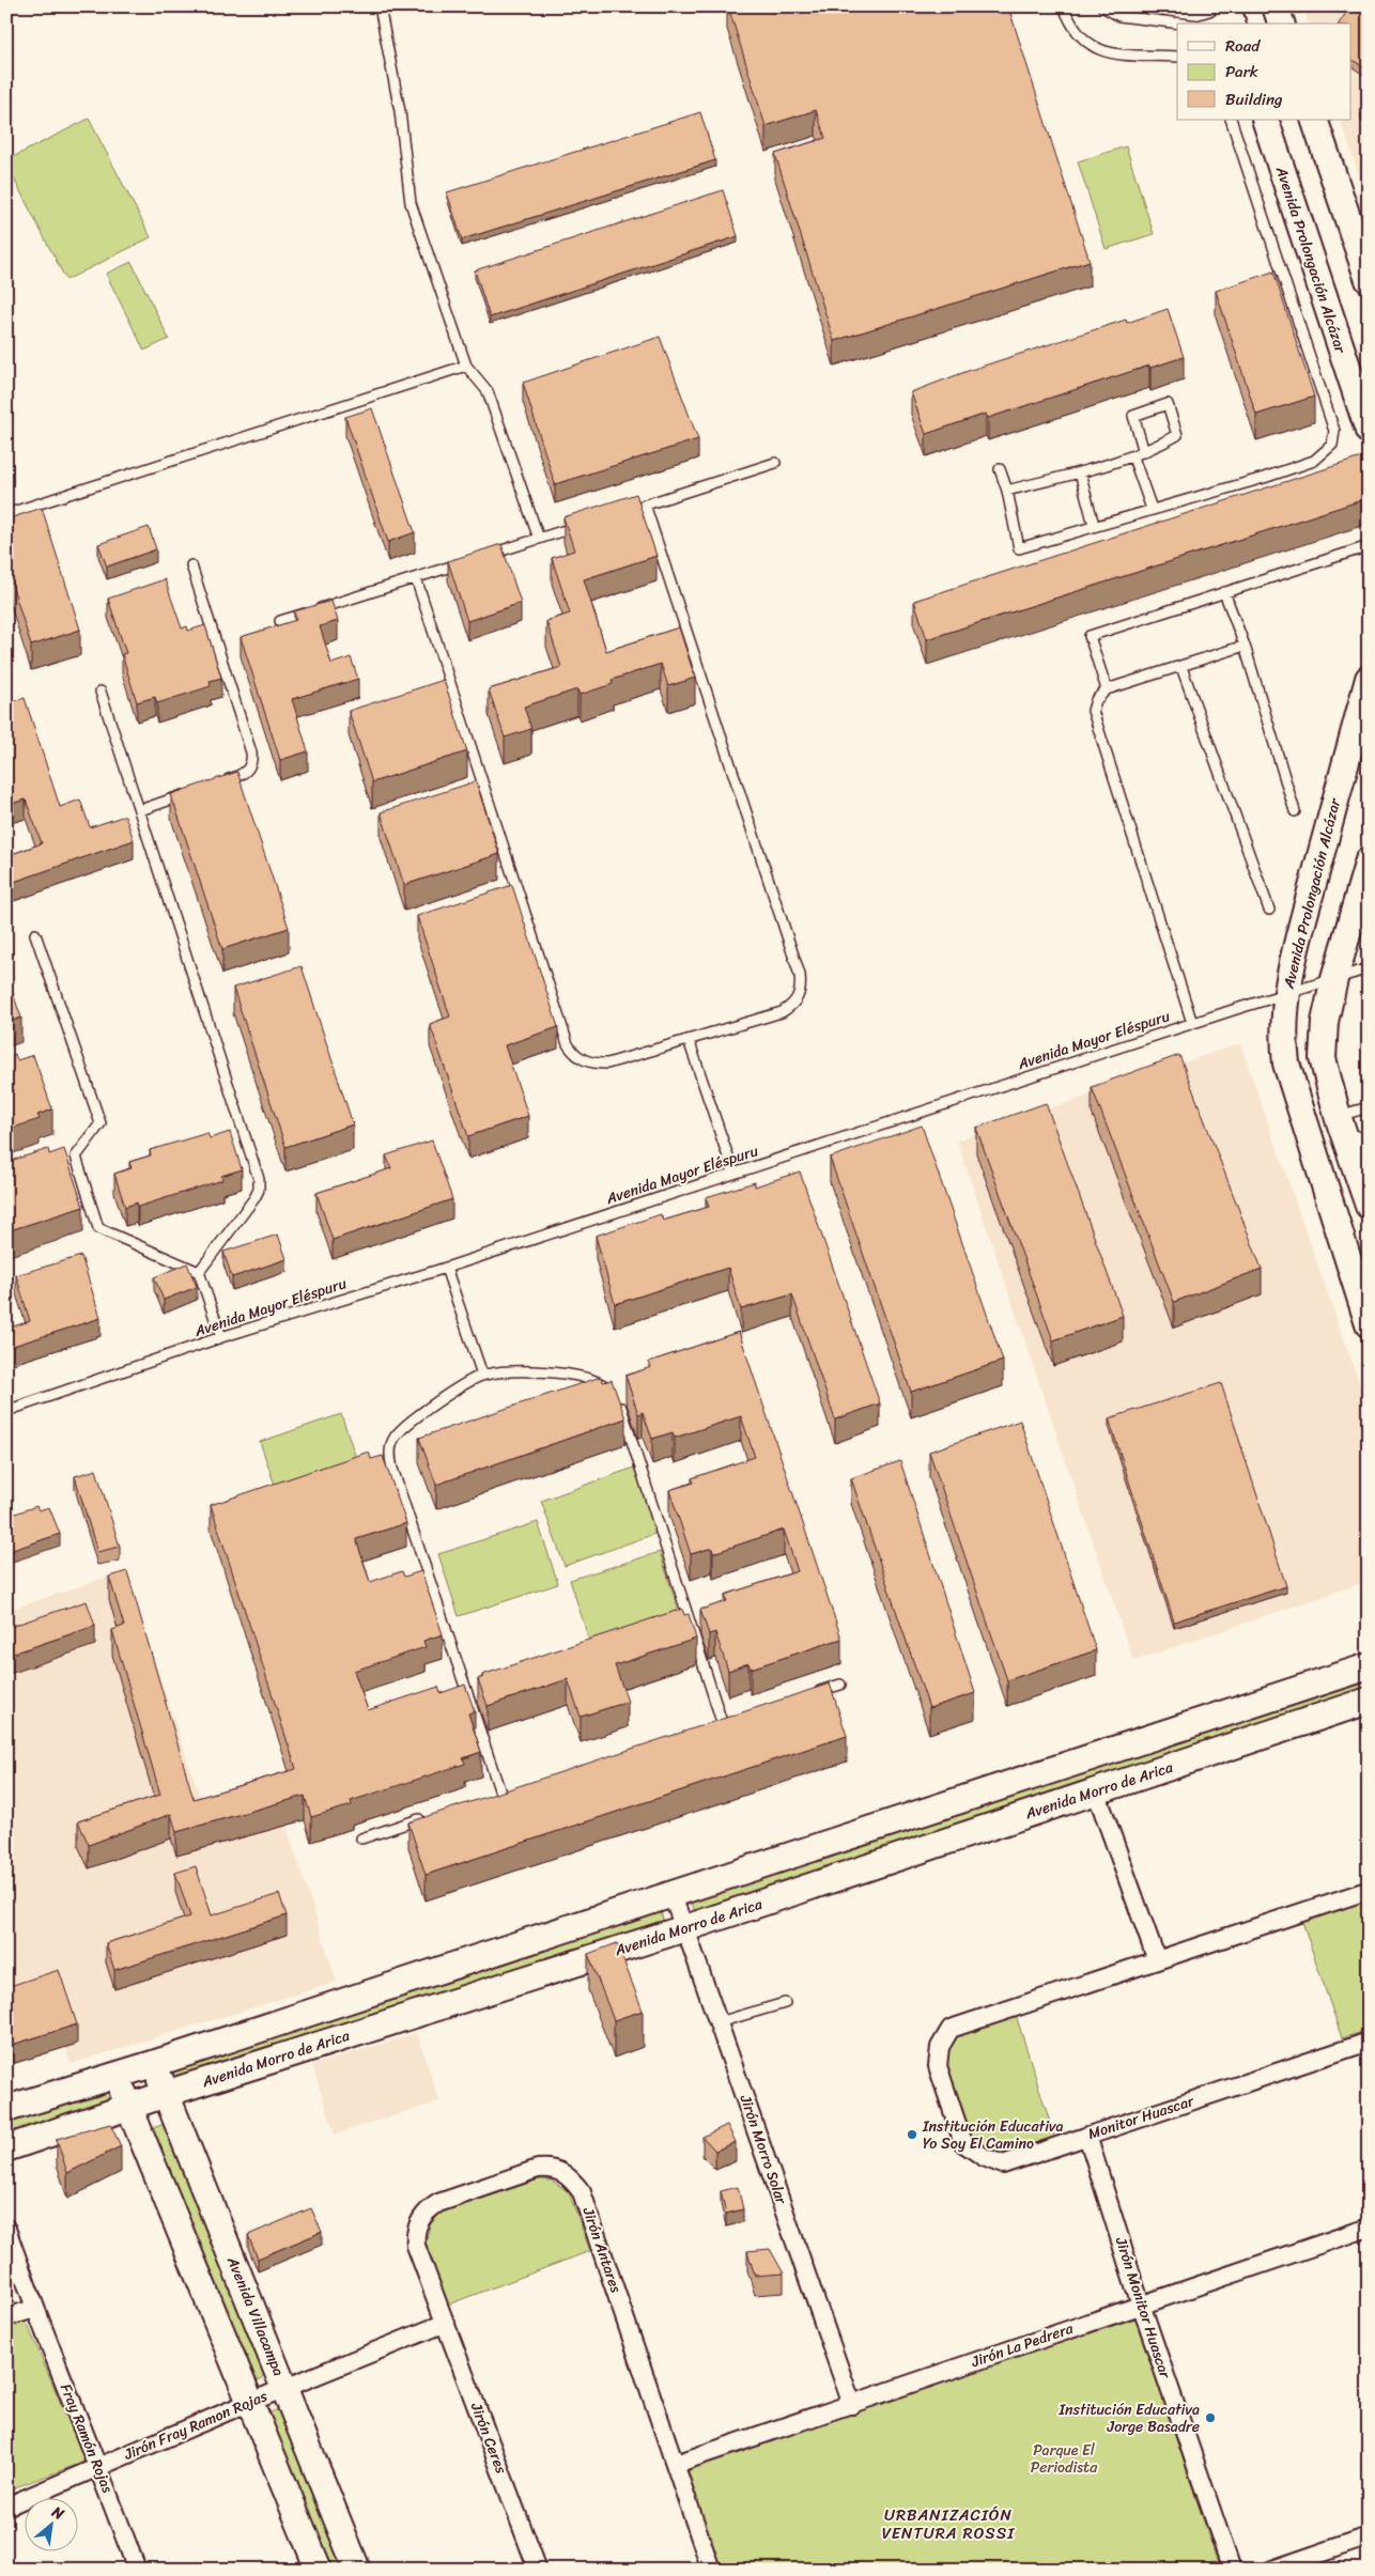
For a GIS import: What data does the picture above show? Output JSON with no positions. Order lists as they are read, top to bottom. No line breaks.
{"streets":{"main road":["Avenida Prolongación Alcázar","Avenida Morro de Arica","Avenida Villacampa"],"street":["Monitor Huascar","Jirón Morro Solar","Jirón Antares","Jirón Monitor Huascar","Jirón La Pedrera","Jirón Fray Ramon Rojas","Fray Ramón Rojas","Jirón Ceres"],"lane":["Avenida Mayor Eléspuru"]},"crossings":[["Avenida Prolongación Alcázar","Avenida Mayor Eléspuru"],["Avenida Morro de Arica","Jirón Morro Solar"],["Avenida Morro de Arica","Avenida Villacampa"],["Monitor Huascar","Jirón Monitor Huascar"],["Jirón Morro Solar","Jirón La Pedrera"],["Jirón Antares","Jirón La Pedrera"],["Jirón Antares","Jirón Ceres"],["Jirón Monitor Huascar","Jirón La Pedrera"],["Avenida Villacampa","Jirón Fray Ramon Rojas"],["Jirón Fray Ramon Rojas","Fray Ramón Rojas"],["Jirón Fray Ramon Rojas","Jirón Ceres"]],"districts":["URBANIZACIÓN VENTURA ROSSI"],"parks":["Parque El Periodista"],"places":["Institución Educativa Yo Soy El Camino","Institución Educativa Jorge Basadre"],"legend":["Road","Park","Building"],"north":"top right"}
